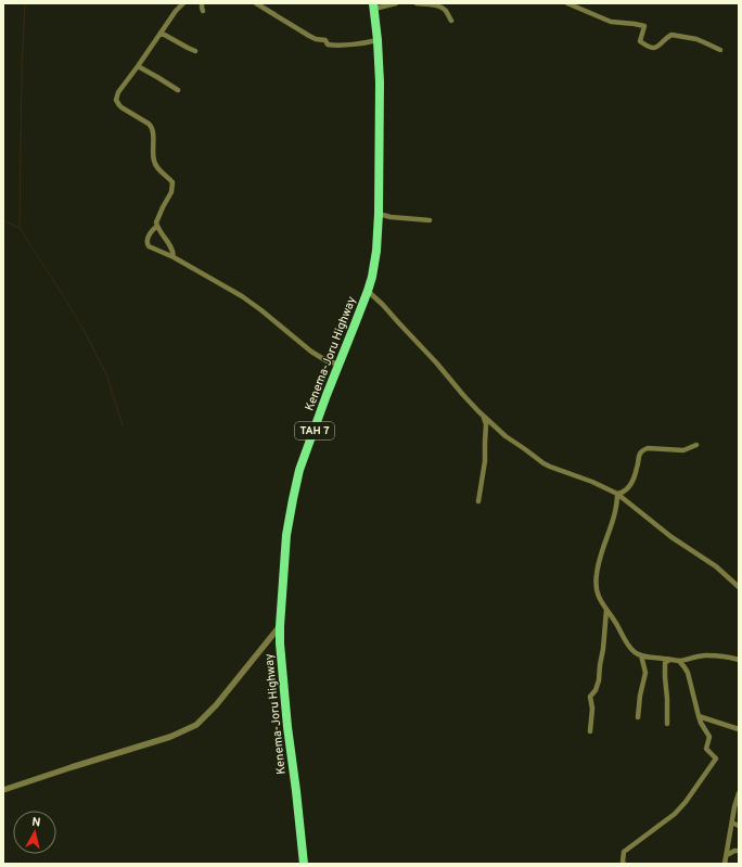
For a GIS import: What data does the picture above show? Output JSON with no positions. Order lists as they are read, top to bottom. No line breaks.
{"streets":{"highway":["Kenema-Joru Highway","TAH 7"]},"north":"top"}
